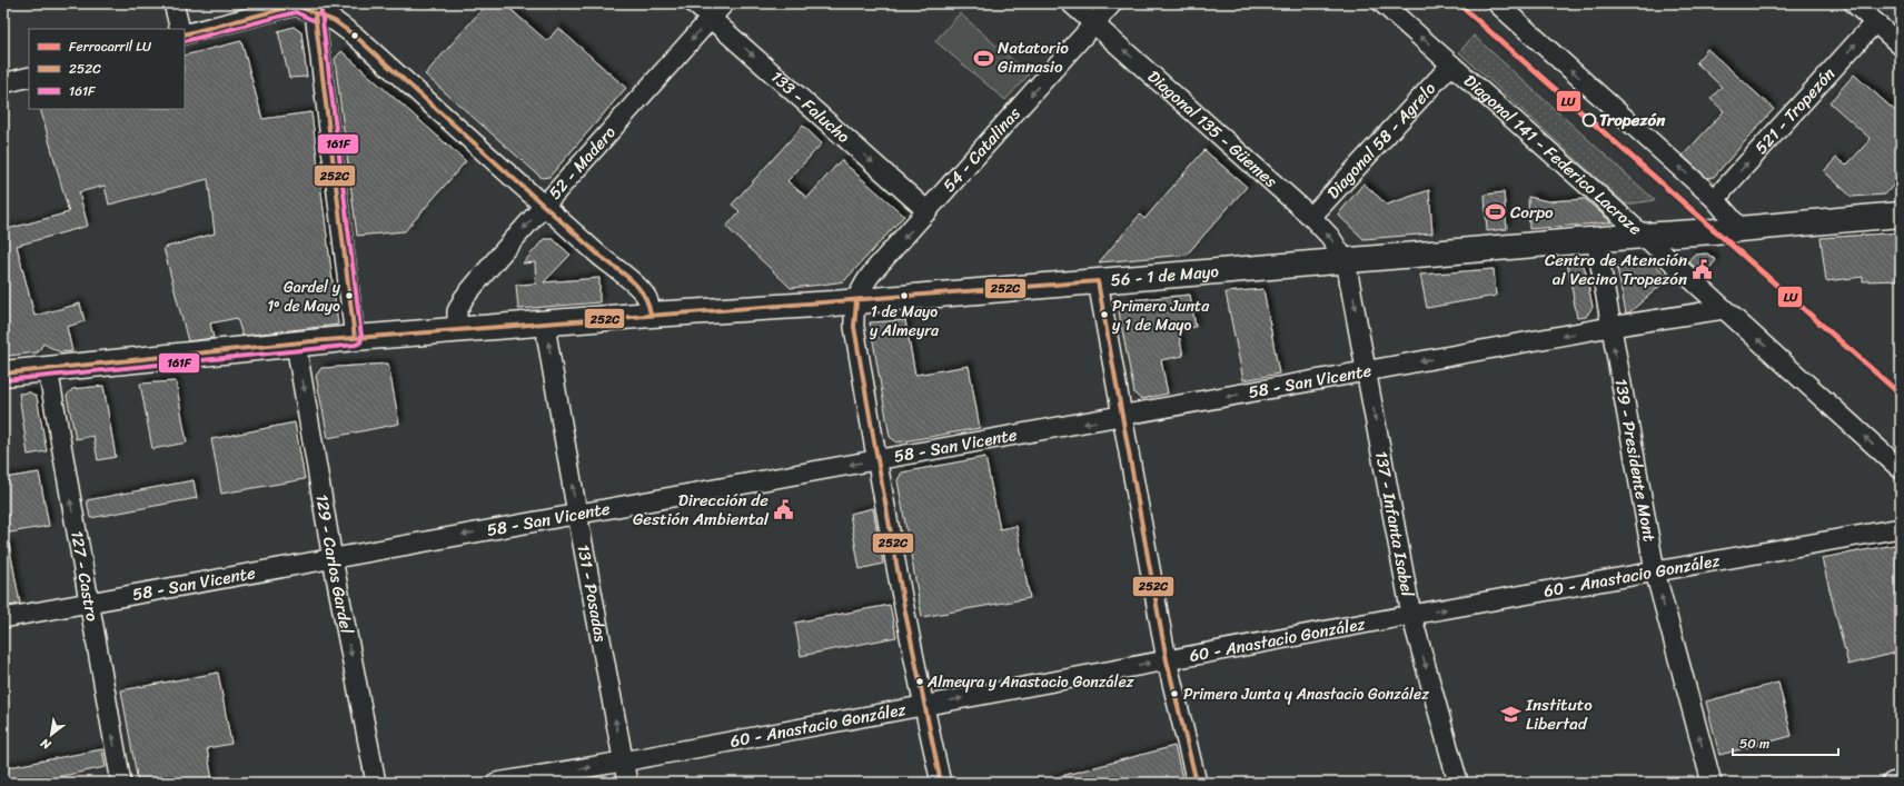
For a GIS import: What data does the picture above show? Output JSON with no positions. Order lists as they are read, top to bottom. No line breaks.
{"streets":{"main road":["56 - 1 de Mayo"],"street":["133 - Falucho","521 - Tropezón","Diagonal 135 - Güemes","Diagonal 58 - Agrelo","54 - Catalinas","Diagonal 141 - Federico Lacroze","52 - Madero","58 - San Vicente","139 - Presidente Mont","137 - Infanta Isabel","129 - Carlos Gardel","127 - Castro","60 - Anastacio González","131 - Posadas"]},"crossings":[["133 - Falucho","54 - Catalinas"],["133 - Falucho","52 - Madero"],["Diagonal 135 - Güemes","Diagonal 58 - Agrelo"],["Diagonal 135 - Güemes","54 - Catalinas"],["Diagonal 135 - Güemes","56 - 1 de Mayo"],["Diagonal 135 - Güemes","137 - Infanta Isabel"],["Diagonal 58 - Agrelo","Diagonal 141 - Federico Lacroze"],["54 - Catalinas","56 - 1 de Mayo"],["54 - Catalinas","58 - San Vicente"],["54 - Catalinas","60 - Anastacio González"],["Diagonal 141 - Federico Lacroze","56 - 1 de Mayo"],["Diagonal 141 - Federico Lacroze","58 - San Vicente"],["52 - Madero","56 - 1 de Mayo"],["56 - 1 de Mayo","139 - Presidente Mont"],["56 - 1 de Mayo","137 - Infanta Isabel"],["56 - 1 de Mayo","129 - Carlos Gardel"],["56 - 1 de Mayo","127 - Castro"],["56 - 1 de Mayo","131 - Posadas"],["58 - San Vicente","139 - Presidente Mont"],["58 - San Vicente","137 - Infanta Isabel"],["58 - San Vicente","129 - Carlos Gardel"],["58 - San Vicente","127 - Castro"],["58 - San Vicente","131 - Posadas"],["139 - Presidente Mont","60 - Anastacio González"],["137 - Infanta Isabel","60 - Anastacio González"],["60 - Anastacio González","131 - Posadas"]],"one_way":["133 - Falucho","521 - Tropezón","Diagonal 135 - Güemes","54 - Catalinas","Diagonal 141 - Federico Lacroze","52 - Madero","58 - San Vicente","139 - Presidente Mont","137 - Infanta Isabel","129 - Carlos Gardel","127 - Castro","60 - Anastacio González","131 - Posadas"],"places":{"sports":["Natatorio Gimnasio","Corpo"],"other":["Tropezón","Gardel y 1º de Mayo","1 de Mayo y Almeyra","Primera Junta y 1 de Mayo","Almeyra y Anastacio González","Primera Junta y Anastacio González"],"public building":["Centro de Atención al Vecino Tropezón","Dirección de Gestión Ambiental"],"school or university":["Instituto Libertad"]},"lines":["rail line LU","transit line 161F","transit line 252C"],"legend":["Ferrocarril LU","252C","161F"],"scale_bar":"50 m","north":"bottom left"}
